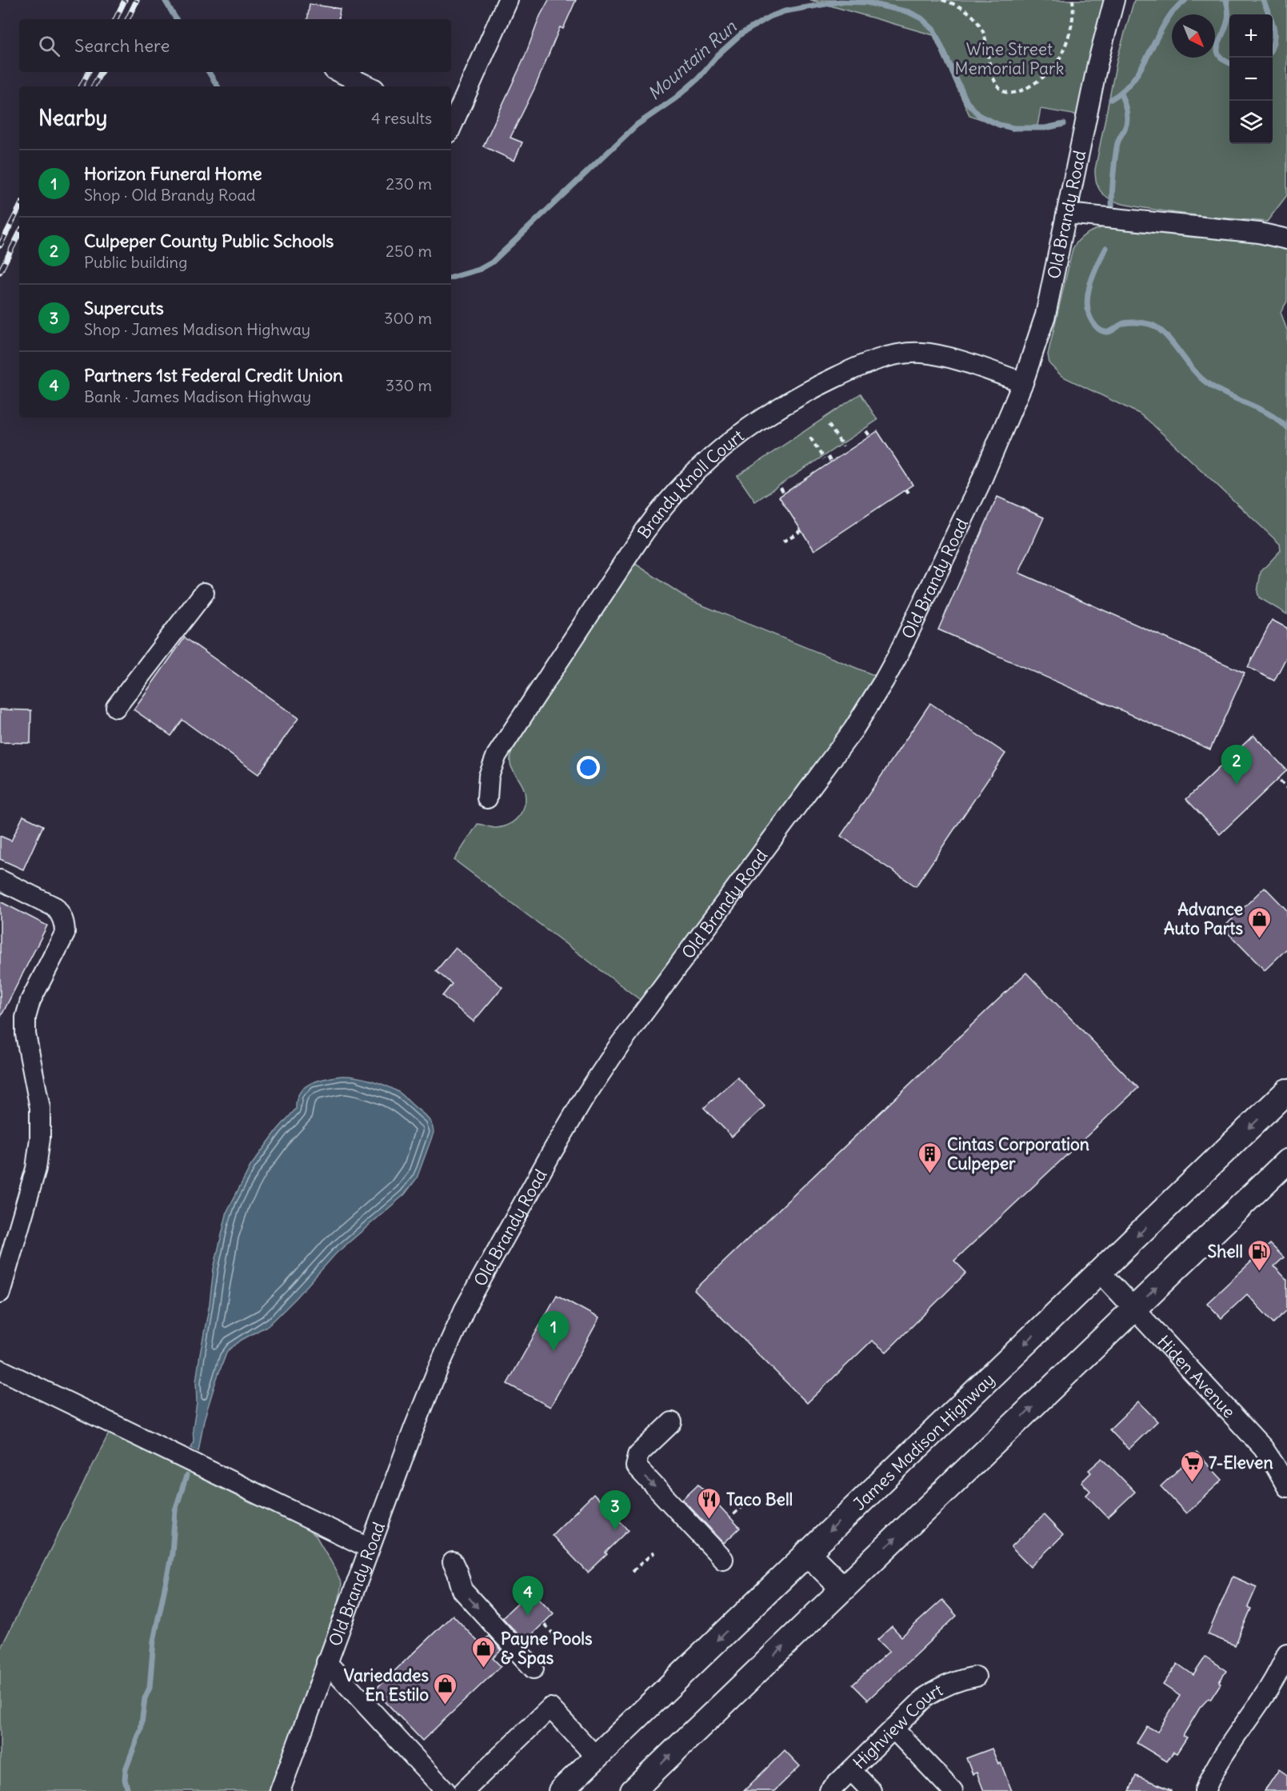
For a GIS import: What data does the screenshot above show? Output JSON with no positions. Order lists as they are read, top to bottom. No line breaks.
{"streets":{"main road":["James Madison Highway"],"street":["Old Brandy Road","Brandy Knoll Court","Hiden Avenue","Highview Court"]},"crossings":[["Old Brandy Road","Brandy Knoll Court"],["Hiden Avenue","James Madison Highway"]],"water":["Mountain Run"],"parks":["Wine Street Memorial Park"],"places":{"shop":["Advance Auto Parts","Payne Pools & Spas","Variedades En Estilo"],"building":["Cintas Corporation Culpeper"],"fuel station":["Shell"],"supermarket":["7-Eleven"],"restaurant":["Taco Bell"]},"north":"bottom right","page":{"map_buttons":["+","−"],"search":"Search here","heading":["Nearby","4 results"],"list":[{"mark":"1","name":"Horizon Funeral Home","note":"Shop · Old Brandy Road","value":"230 m"},{"mark":"2","name":"Culpeper County Public Schools","note":"Public building","value":"250 m"},{"mark":"3","name":"Supercuts","note":"Shop · James Madison Highway","value":"300 m"},{"mark":"4","name":"Partners 1st Federal Credit Union","note":"Bank · James Madison Highway","value":"330 m"}],"pins":["2","1","3","4"]}}
